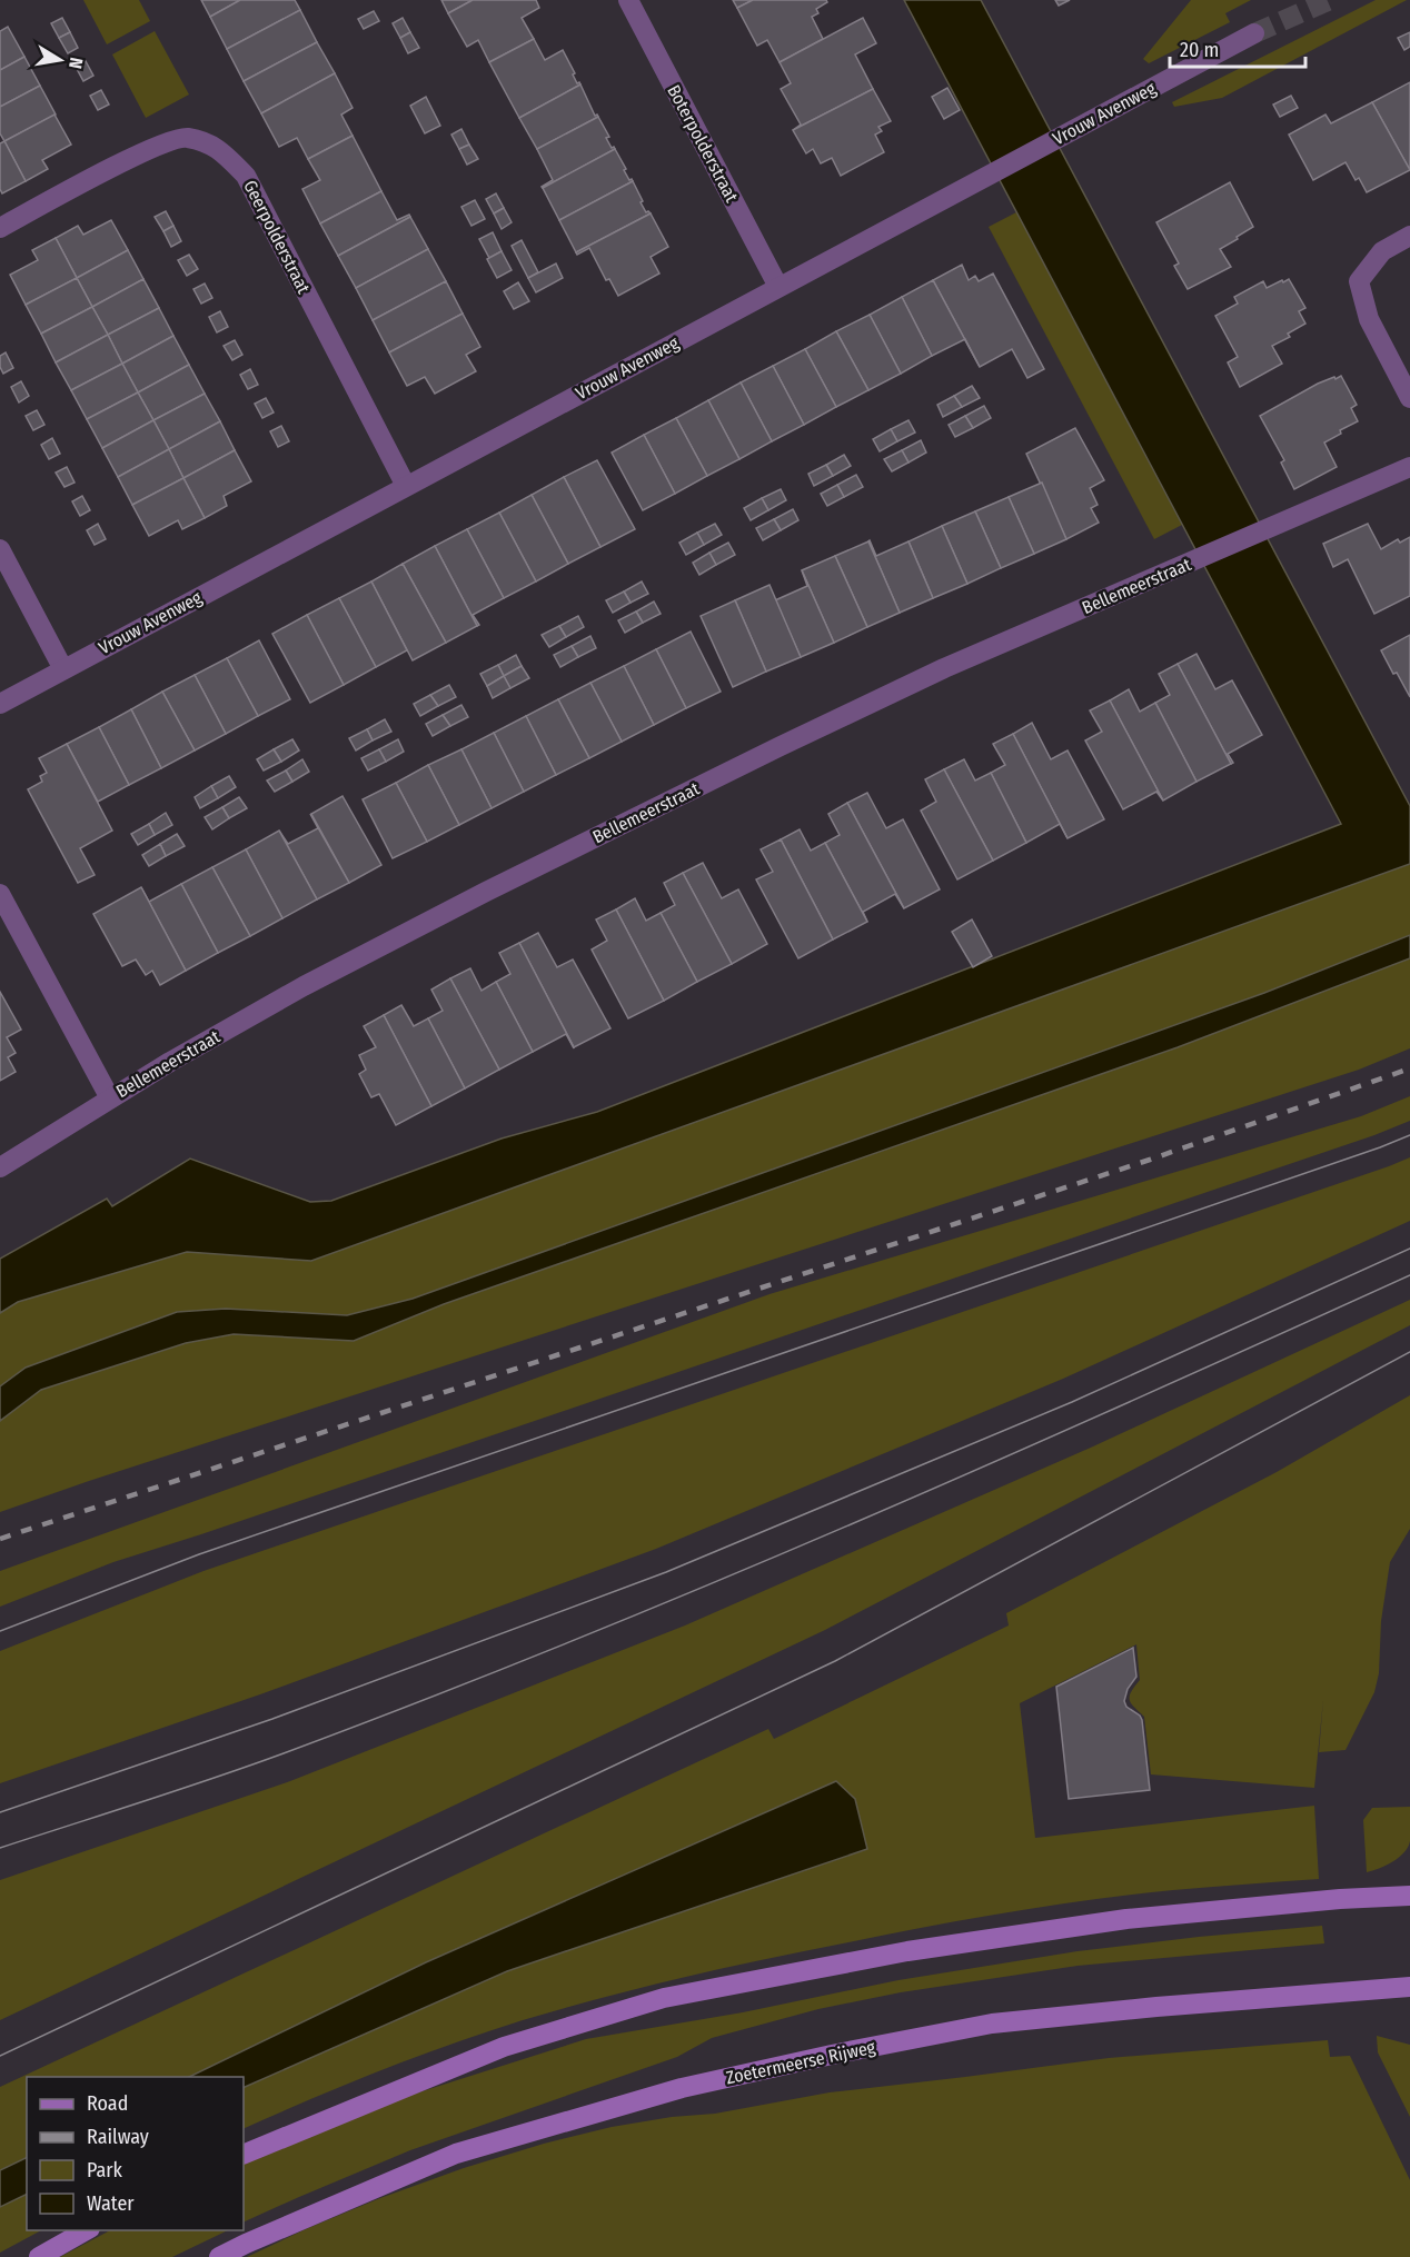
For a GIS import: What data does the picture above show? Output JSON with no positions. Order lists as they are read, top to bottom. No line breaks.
{"streets":{"main road":["Zoetermeerse Rijweg"],"street":["Vrouw Avenweg","Boterpolderstraat","Geerpolderstraat","Bellemeerstraat"]},"crossings":[["Vrouw Avenweg","Boterpolderstraat"],["Vrouw Avenweg","Geerpolderstraat"]],"legend":["Road","Railway","Park","Water"],"scale_bar":"20 m","north":"right"}
